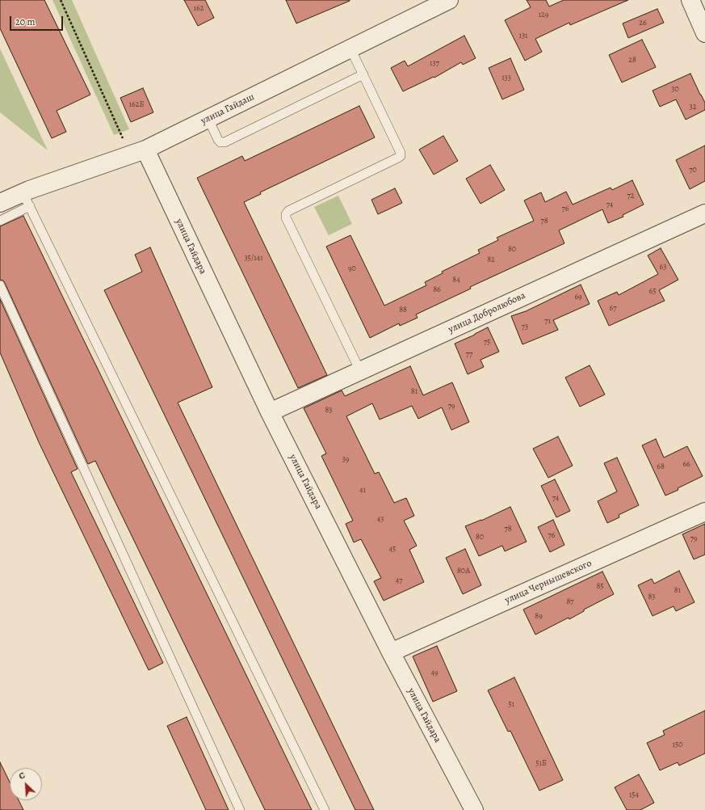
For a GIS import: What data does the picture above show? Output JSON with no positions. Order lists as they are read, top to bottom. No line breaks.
{"streets":{"street":["улица Гайдаш","улица Гайдара","улица Добролюбова","улица Чернышевского"]},"crossings":[["улица Гайдаш","улица Гайдара"],["улица Гайдара","улица Добролюбова"],["улица Гайдара","улица Чернышевского"]],"house_numbers":["162","129","26","131","28","137","133","30","162Б","32","70","72","74","76","78","80","35/141","82","63","90","84","86","65","69","67","88","71","73","75","77","81","79","83","39","66","68","41","74","43","78","76","80","79","45","80А","47","85","81","83","87","89","49","51","150","51Б","154"],"scale_bar":"20 m","north":"top left"}
